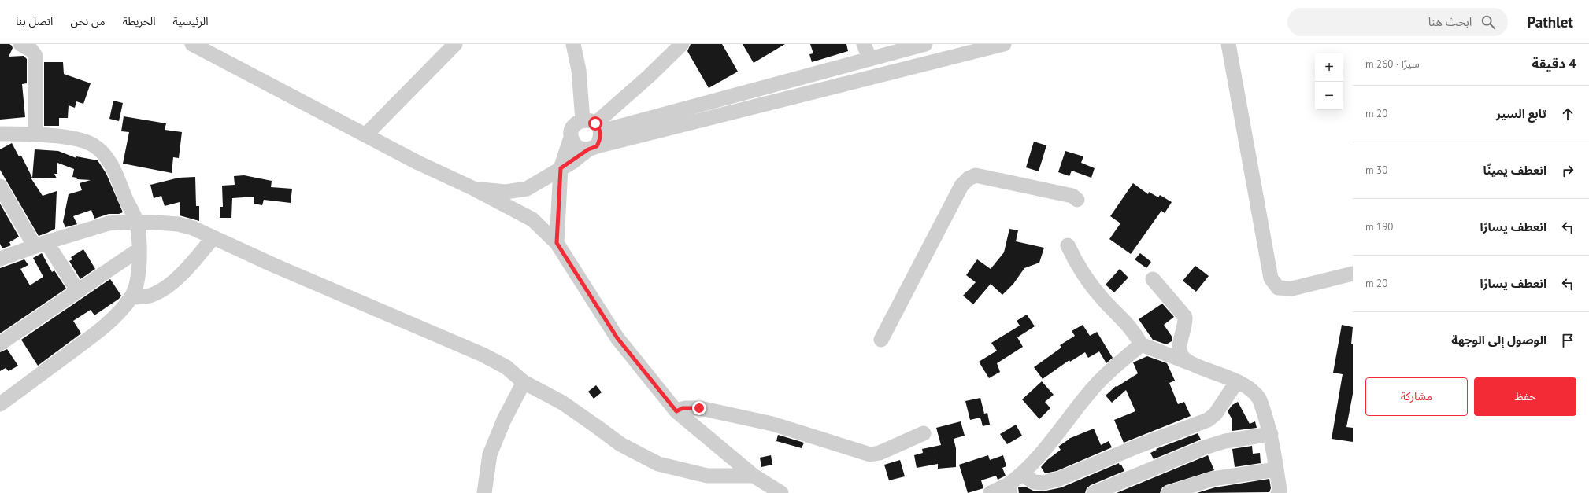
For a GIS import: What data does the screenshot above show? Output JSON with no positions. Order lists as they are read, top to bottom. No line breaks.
{"page":{"header":"Pathlet","search":"ابحث هنا","nav":["الرئيسية","الخريطة","من نحن","اتصل بنا"],"heading":["4 دقيقة","سيرًا · 260 m"],"map_buttons":["+","−"],"list":[["تابع السير","20 m"],["انعطف يمينًا","30 m"],["انعطف يسارًا","190 m"],["انعطف يسارًا","20 m"],"الوصول إلى الوجهة"],"buttons":["حفظ","مشاركة"]}}
